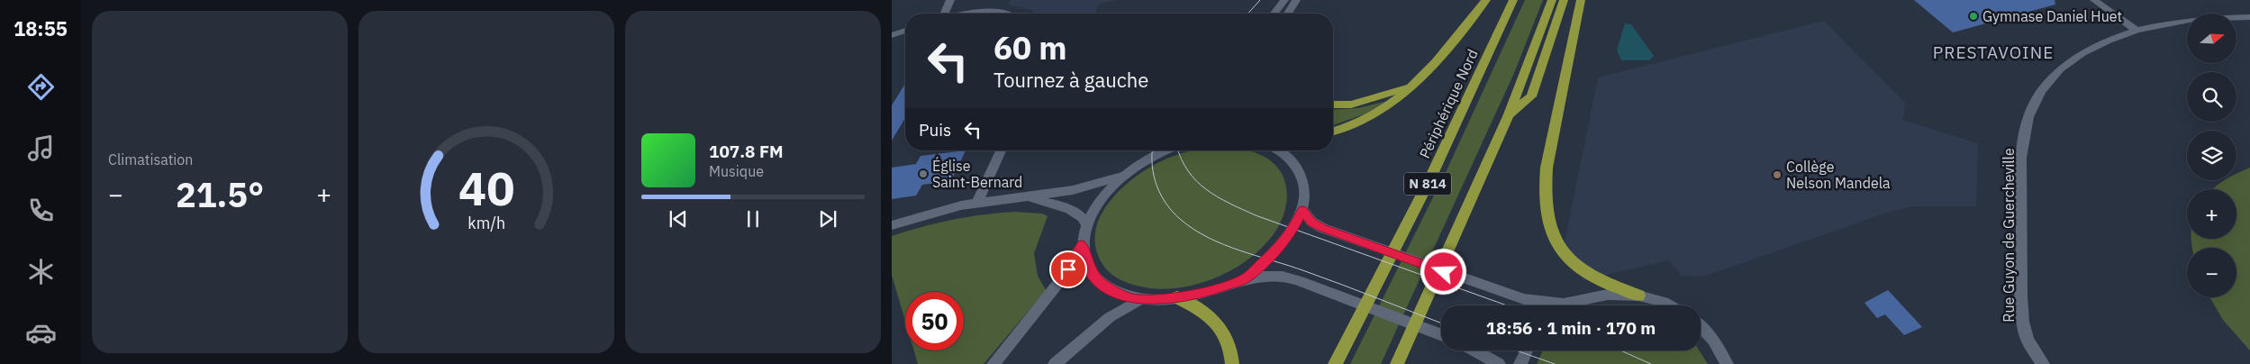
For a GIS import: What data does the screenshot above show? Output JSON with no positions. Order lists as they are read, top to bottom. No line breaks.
{"streets":{"highway":["Périphérique Nord","N 814"],"street":["Rue Guyon de Guercheville"]},"districts":["PRESTAVOINE"],"places":["Gymnase Daniel Huet","Église Saint-Bernard","Collège Nelson Mandela"],"north":"right","page":{"tabs":"18:55","tile":"Climatisation","map_buttons":["+","−"],"turn":["60 m","Tournez à gauche"],"then":"Puis","song":["107.8 FM","Musique"],"heat":["−","21.5°","+"],"limit":"50","trip":"18:56 · 1 min · 170 m","gauge":["40","km/h"]}}
